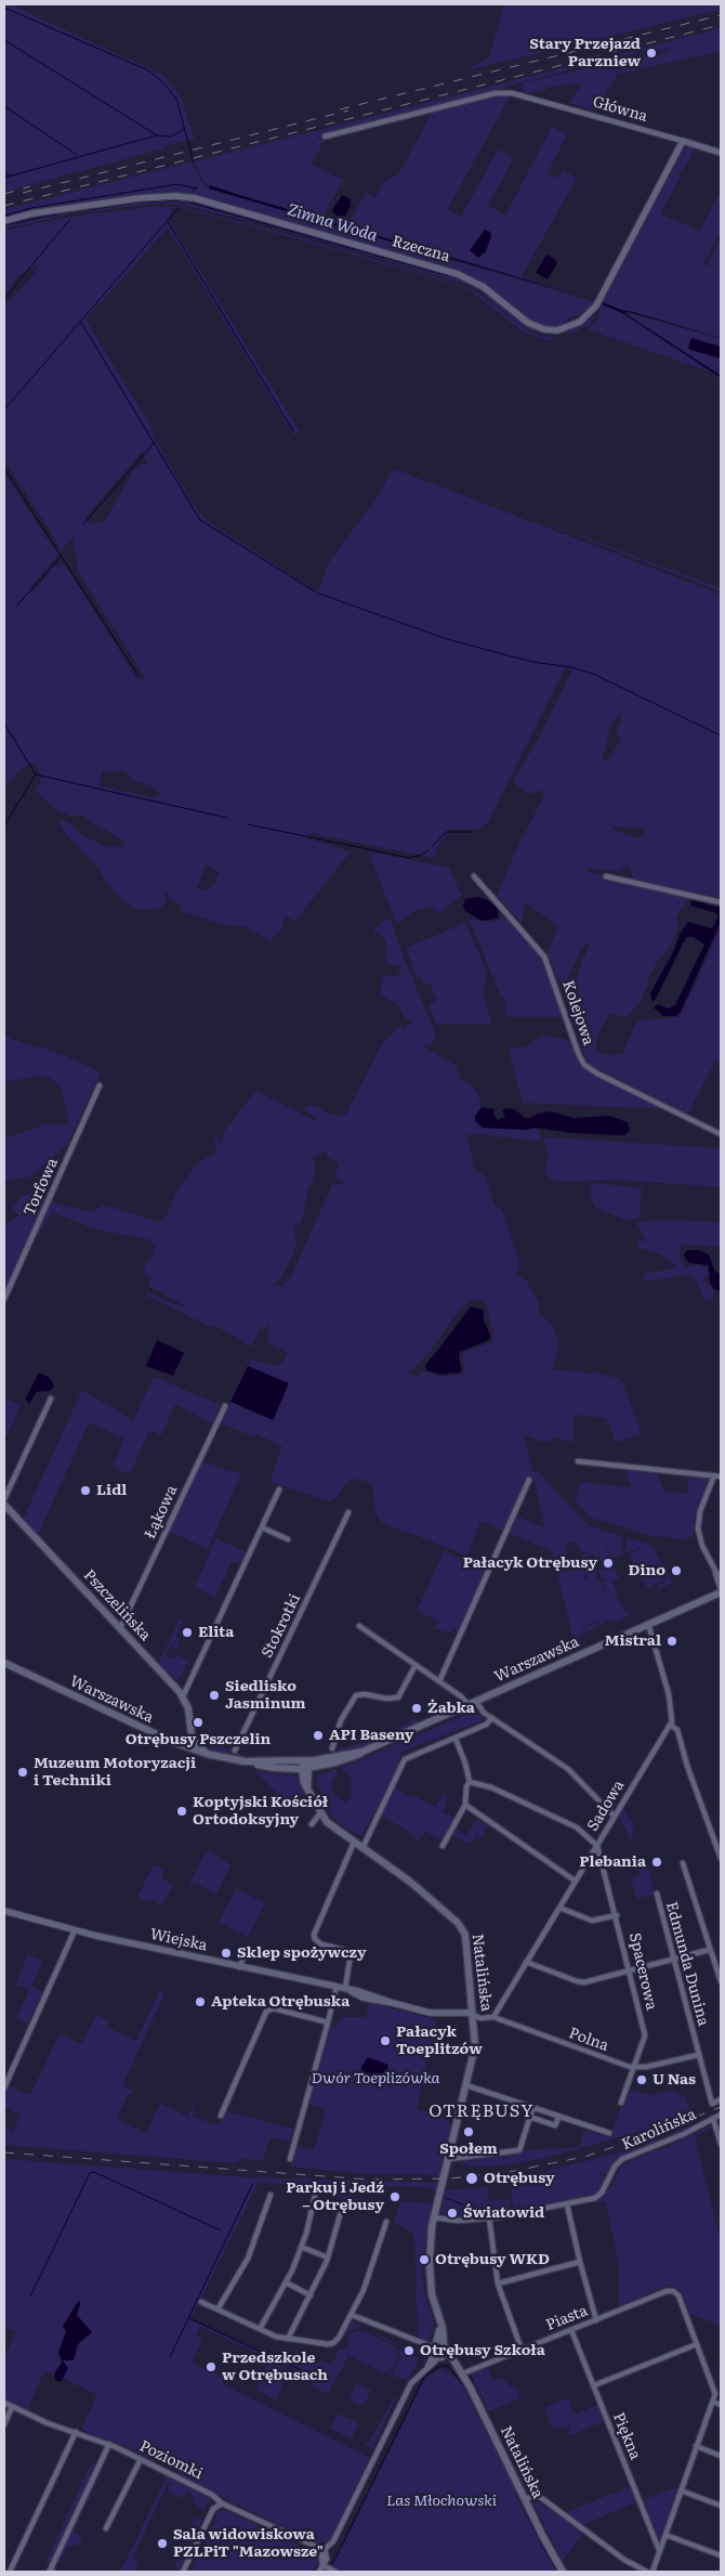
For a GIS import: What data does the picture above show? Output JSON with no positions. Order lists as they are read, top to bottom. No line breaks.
{"streets":{"main road":["Pszczelińska","Warszawska","Natalińska"],"street":["Główna","Rzeczna","Kolejowa","Torfowa","Łąkowa","Stokrotki","Sadowa","Wiejska","Edmunda Dunina","Spacerowa","Polna","Karolińska","Piasta","Piękna","Poziomki"]},"crossings":[["Główna","Rzeczna"],["Łąkowa","Pszczelińska"],["Pszczelińska","Warszawska"],["Warszawska","Natalińska"],["Sadowa","Spacerowa"],["Sadowa","Polna"],["Wiejska","Natalińska"],["Wiejska","Polna"],["Edmunda Dunina","Polna"],["Spacerowa","Polna"],["Natalińska","Polna"],["Natalińska","Karolińska"],["Natalińska","Piasta"],["Piasta","Piękna"]],"districts":["OTRĘBUSY"],"water":["Zimna Woda"],"parks":["Dwór Toeplizówka","Las Młochowski"],"places":["Stary Przejazd Parzniew","Lidl","Pałacyk Otrębusy","Dino","Elita","Mistral","Siedlisko Jasminum","Żabka","Otrębusy Pszczelin","API Baseny","Muzeum Motoryzacji i Techniki","Koptyjski Kościół Ortodoksyjny","Plebania","Sklep spożywczy","Apteka Otrębuska","Pałacyk Toeplitzów","U Nas","Społem","Otrębusy","Parkuj i Jedź – Otrębusy","Światowid","Otrębusy WKD","Otrębusy Szkoła","Przedszkole w Otrębusach","Sala widowiskowa PZLPiT \"Mazowsze\""]}
